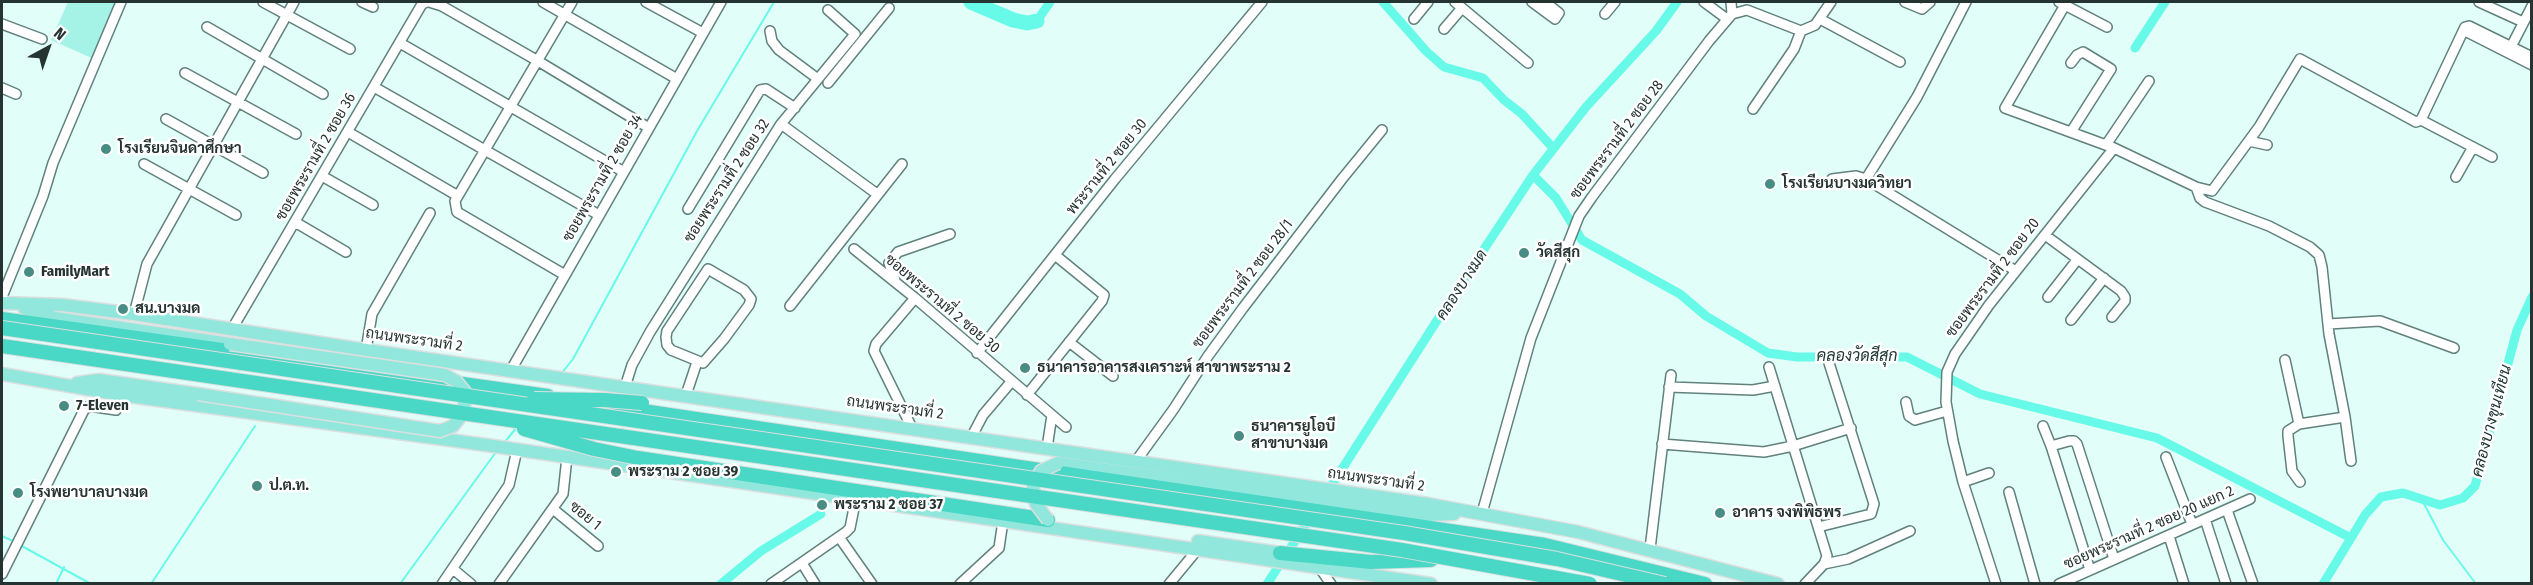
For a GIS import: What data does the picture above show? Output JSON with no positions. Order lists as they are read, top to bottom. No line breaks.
{"streets":{"highway":["ถนนพระรามที่ 2"],"street":["ซอยพระรามที่ 2 ซอย 28","ซอยพระรามที่ 2 ซอย 36","พระรามที่ 2 ซอย 30","ซอยพระรามที่ 2 ซอย 34","ซอยพระรามที่ 2 ซอย 32","ซอยพระรามที่ 2 ซอย 20","ซอยพระรามที่ 2 ซอย 28/1","ซอยพระรามที่ 2 ซอย 30","ซอย 1","ซอยพระรามที่ 2 ซอย 20 แยก 2"]},"crossings":[["ซอยพระรามที่ 2 ซอย 28","ถนนพระรามที่ 2"],["ซอยพระรามที่ 2 ซอย 36","ซอยพระรามที่ 2 ซอย 34"],["ซอยพระรามที่ 2 ซอย 36","ถนนพระรามที่ 2"],["พระรามที่ 2 ซอย 30","ซอยพระรามที่ 2 ซอย 30"],["ซอยพระรามที่ 2 ซอย 34","ถนนพระรามที่ 2"],["ซอยพระรามที่ 2 ซอย 32","ถนนพระรามที่ 2"],["ซอยพระรามที่ 2 ซอย 28/1","ถนนพระรามที่ 2"]],"water":["คลองบางมด","คลองวัดสีสุก","คลองบางขุนเทียน"],"places":["โรงเรียนจินดาศึกษา","โรงเรียนบางมดวิทยา","วัดสีสุก","FamilyMart","สน.บางมด","ธนาคารอาคารสงเคราะห์ สาขาพระราม 2","7-Eleven","ธนาคารยูโอบี สาขาบางมด","พระราม 2 ซอย 39","ป.ต.ท.","โรงพยาบาลบางมด","พระราม 2 ซอย 37","อาคาร จงพิพิธพร"],"north":"top right"}
